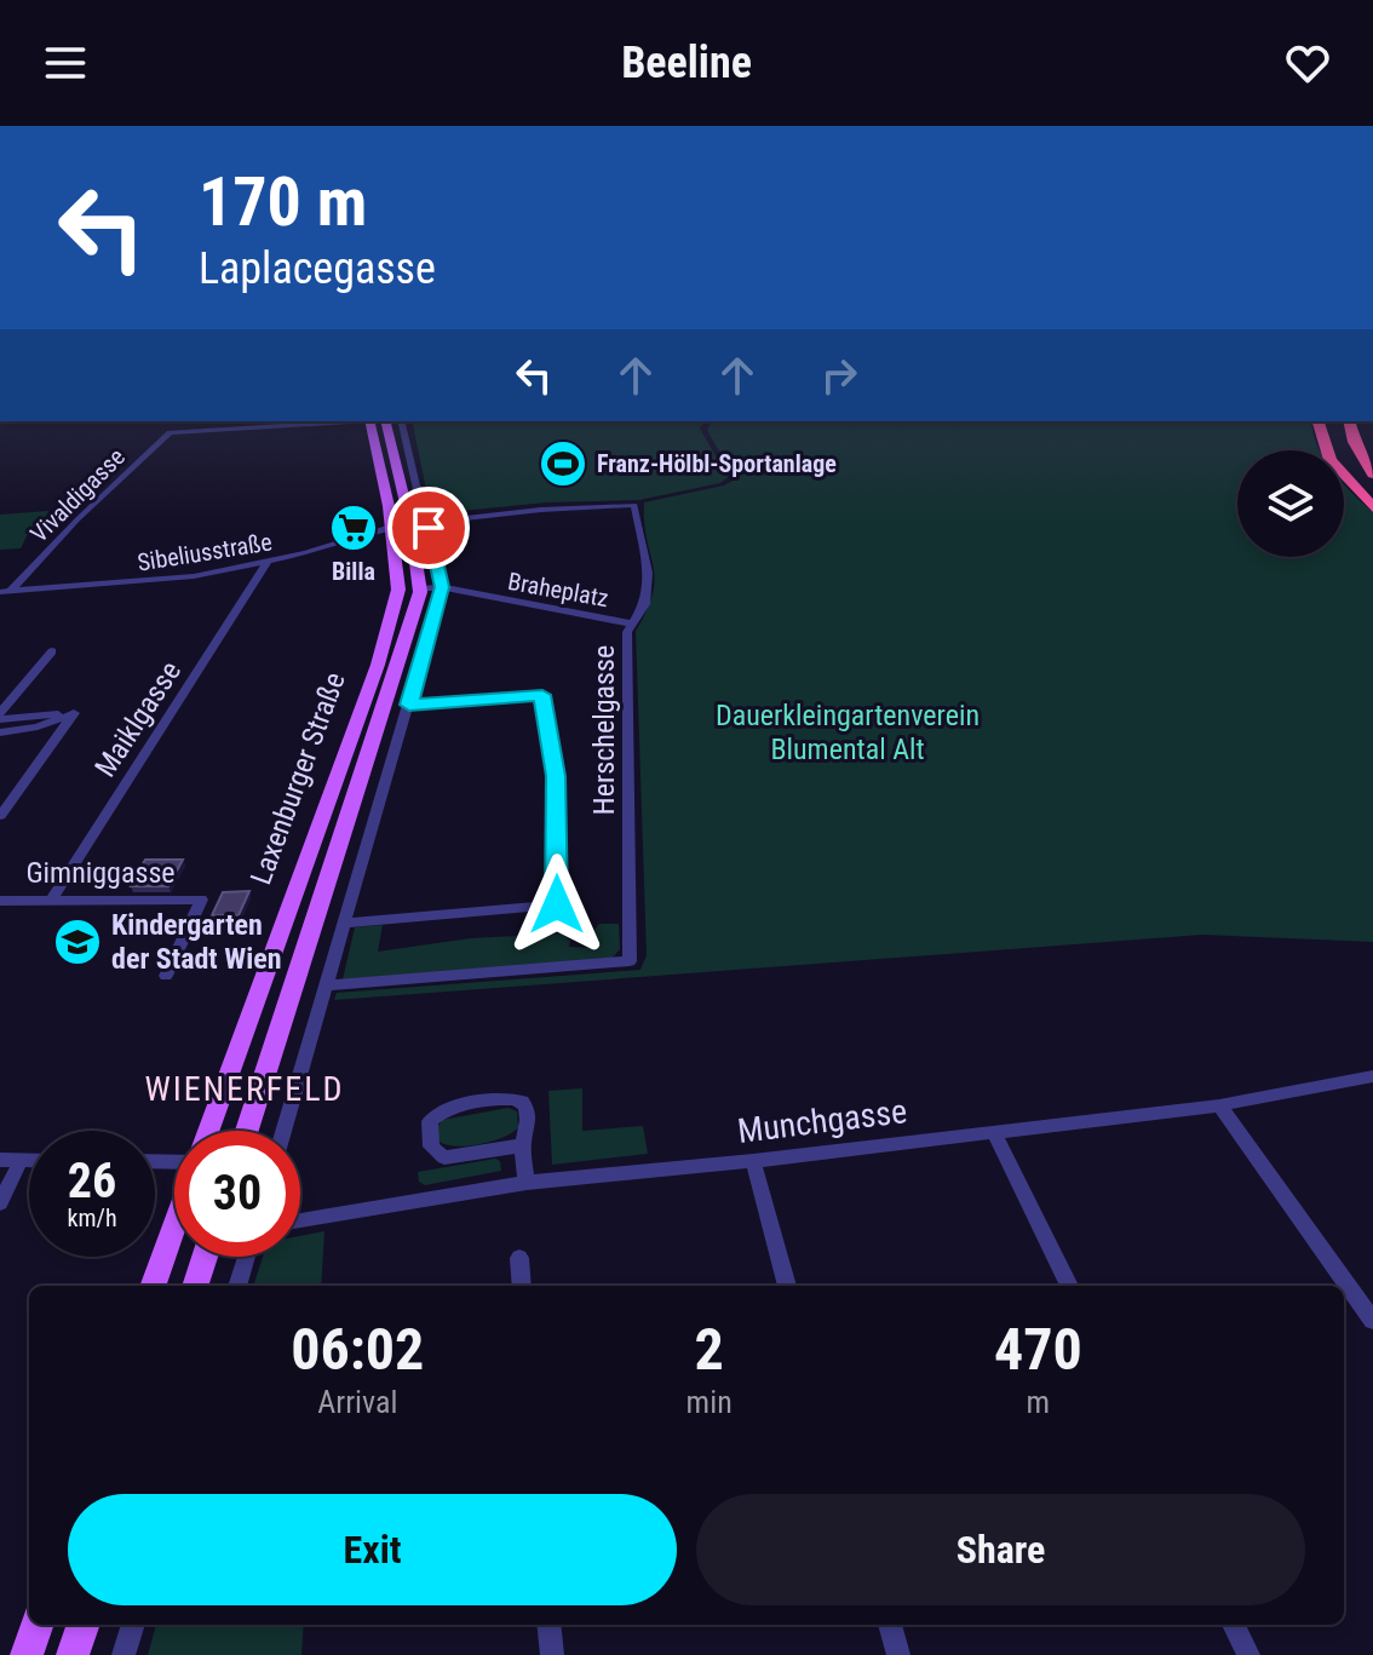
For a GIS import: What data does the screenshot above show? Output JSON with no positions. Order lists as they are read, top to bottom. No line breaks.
{"streets":{"main road":["Laxenburger Straße"],"street":["Vivaldigasse","Sibeliusstraße","Braheplatz","Maiklgasse","Herschelgasse","Gimniggasse","Munchgasse"]},"crossings":[["Vivaldigasse","Sibeliusstraße"],["Sibeliusstraße","Maiklgasse"],["Sibeliusstraße","Herschelgasse"],["Sibeliusstraße","Laxenburger Straße"],["Braheplatz","Herschelgasse"],["Braheplatz","Laxenburger Straße"],["Maiklgasse","Gimniggasse"]],"districts":["WIENERFELD"],"parks":["Dauerkleingartenverein Blumental Alt"],"places":{"sports":["Franz-Hölbl-Sportanlage"],"supermarket":["Billa"],"school or university":["Kindergarten der Stadt Wien"]},"page":{"header":"Beeline","turn":["170 m","Laplacegasse"],"speed":"26 km/h","limit":"30","eta":["06:02","Arrival","2","min","470","m"],"buttons":["Exit","Share"]}}
